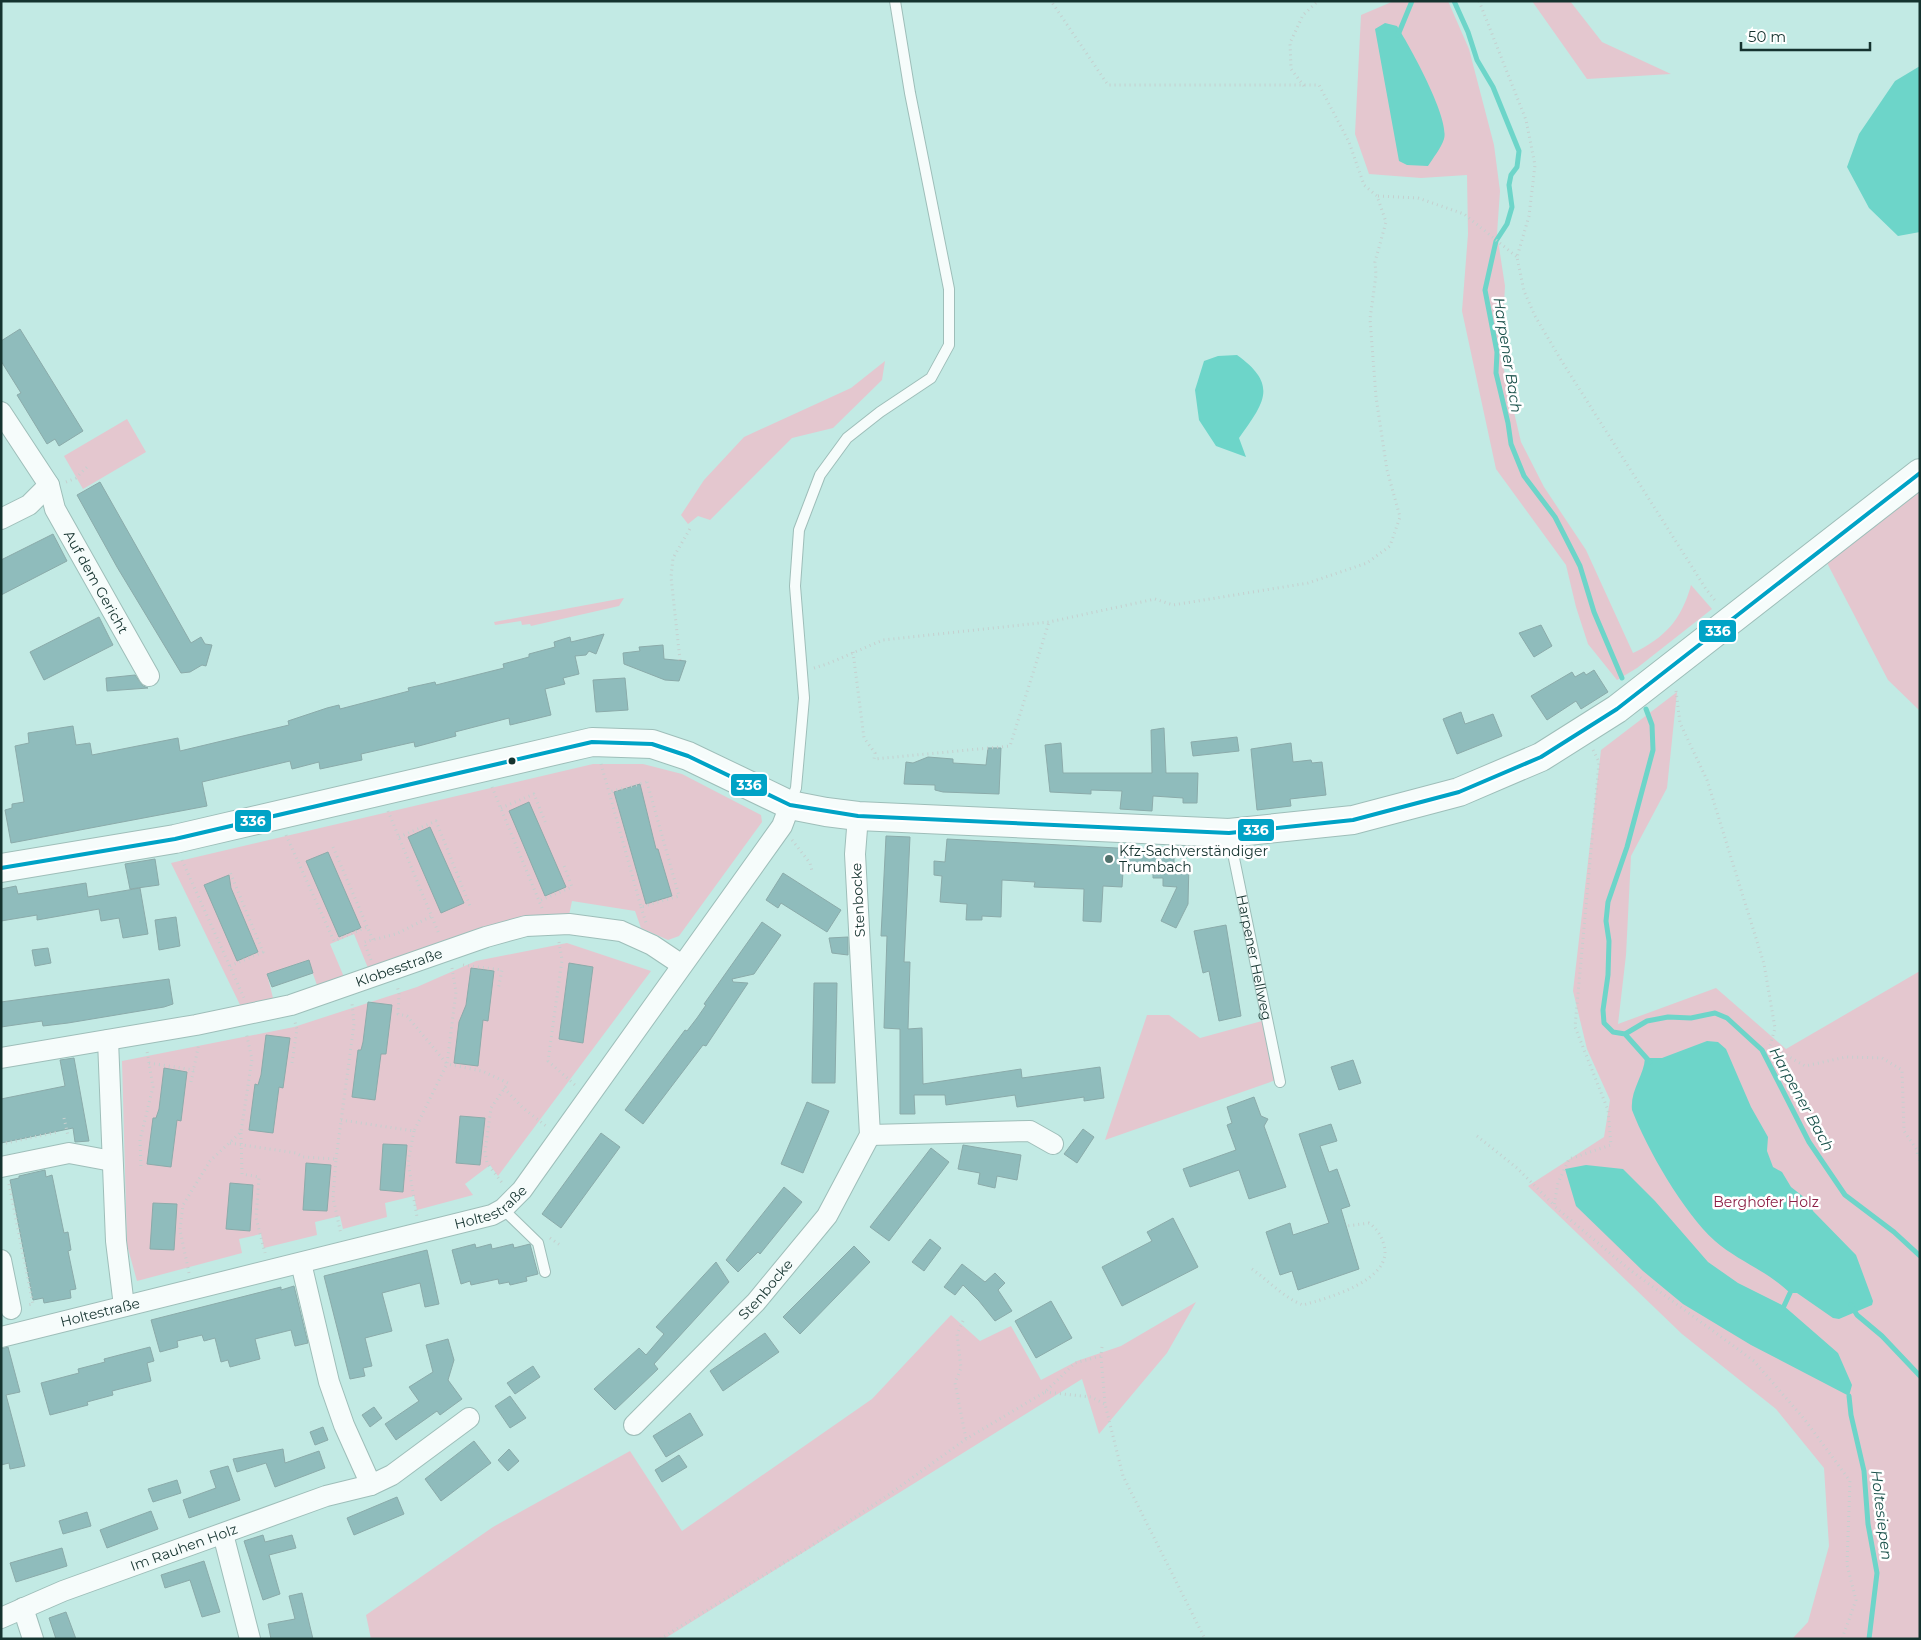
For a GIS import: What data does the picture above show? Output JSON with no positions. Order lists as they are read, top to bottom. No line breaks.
{"streets":{"street":["Auf dem Gericht","Stenbocke","Klobesstraße","Holtestraße","Im Rauhen Holz"],"lane":["Harpener Hellweg"]},"crossings":[["Klobesstraße","Holtestraße"]],"water":["Harpener Bach","Holtesiepen"],"parks":["Berghofer Holz"],"places":["Kfz-Sachverständiger Trumbach"],"lines":["transit line 336"],"scale_bar":"50 m"}
